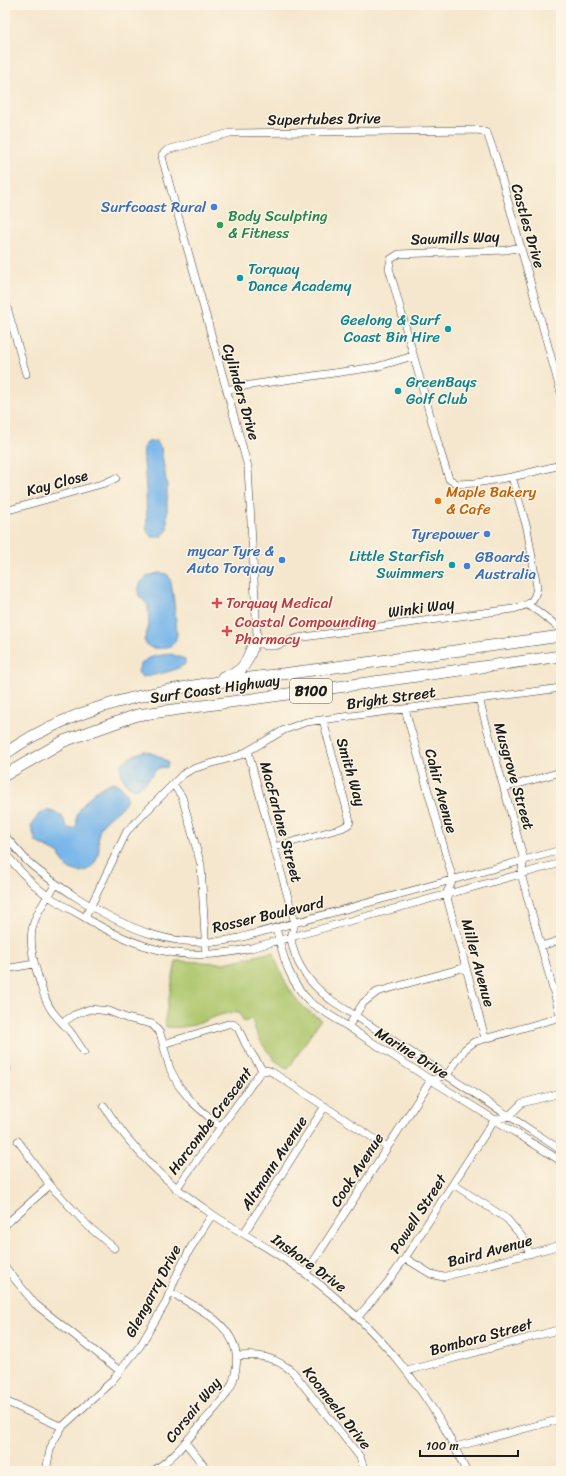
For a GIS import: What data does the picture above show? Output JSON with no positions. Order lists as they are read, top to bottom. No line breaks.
{"streets":{"main road":["Surf Coast Highway","B100"],"street":["Supertubes Drive","Castles Drive","Sawmills Way","Cylinders Drive","Kay Close","Winki Way","Bright Street","Smith Way","Musgrove Street","Cahir Avenue","MacFarlane Street","Rosser Boulevard","Miller Avenue","Marine Drive","Harcombe Crescent","Altmann Avenue","Cook Avenue","Powell Street","Baird Avenue","Inshore Drive","Glengarry Drive","Bombora Street","Koomeela Drive","Corsair Way"]},"crossings":[["Supertubes Drive","Castles Drive"],["Supertubes Drive","Cylinders Drive"],["Castles Drive","Sawmills Way"],["Cylinders Drive","Winki Way"],["Bright Street","Smith Way"],["Bright Street","Musgrove Street"],["Bright Street","Cahir Avenue"],["Bright Street","MacFarlane Street"],["Bright Street","Rosser Boulevard"],["Smith Way","MacFarlane Street"],["Musgrove Street","Rosser Boulevard"],["Cahir Avenue","Rosser Boulevard"],["MacFarlane Street","Rosser Boulevard"],["Rosser Boulevard","Miller Avenue"],["Rosser Boulevard","Marine Drive"],["Marine Drive","Cook Avenue"],["Marine Drive","Powell Street"],["Harcombe Crescent","Altmann Avenue"],["Harcombe Crescent","Cook Avenue"],["Harcombe Crescent","Inshore Drive"],["Altmann Avenue","Inshore Drive"],["Cook Avenue","Inshore Drive"],["Powell Street","Baird Avenue"],["Powell Street","Inshore Drive"],["Inshore Drive","Glengarry Drive"],["Inshore Drive","Bombora Street"],["Glengarry Drive","Corsair Way"],["Koomeela Drive","Corsair Way"]],"places":{"other":["Surfcoast Rural","Body Sculpting & Fitness","Torquay Dance Academy","Geelong & Surf Coast Bin Hire","GreenBays Golf Club","Maple Bakery & Cafe","Tyrepower","mycar Tyre & Auto Torquay","Little Starfish Swimmers","GBoards Australia"],"health":["Torquay Medical","Coastal Compounding Pharmacy"]},"scale_bar":"100 m"}
